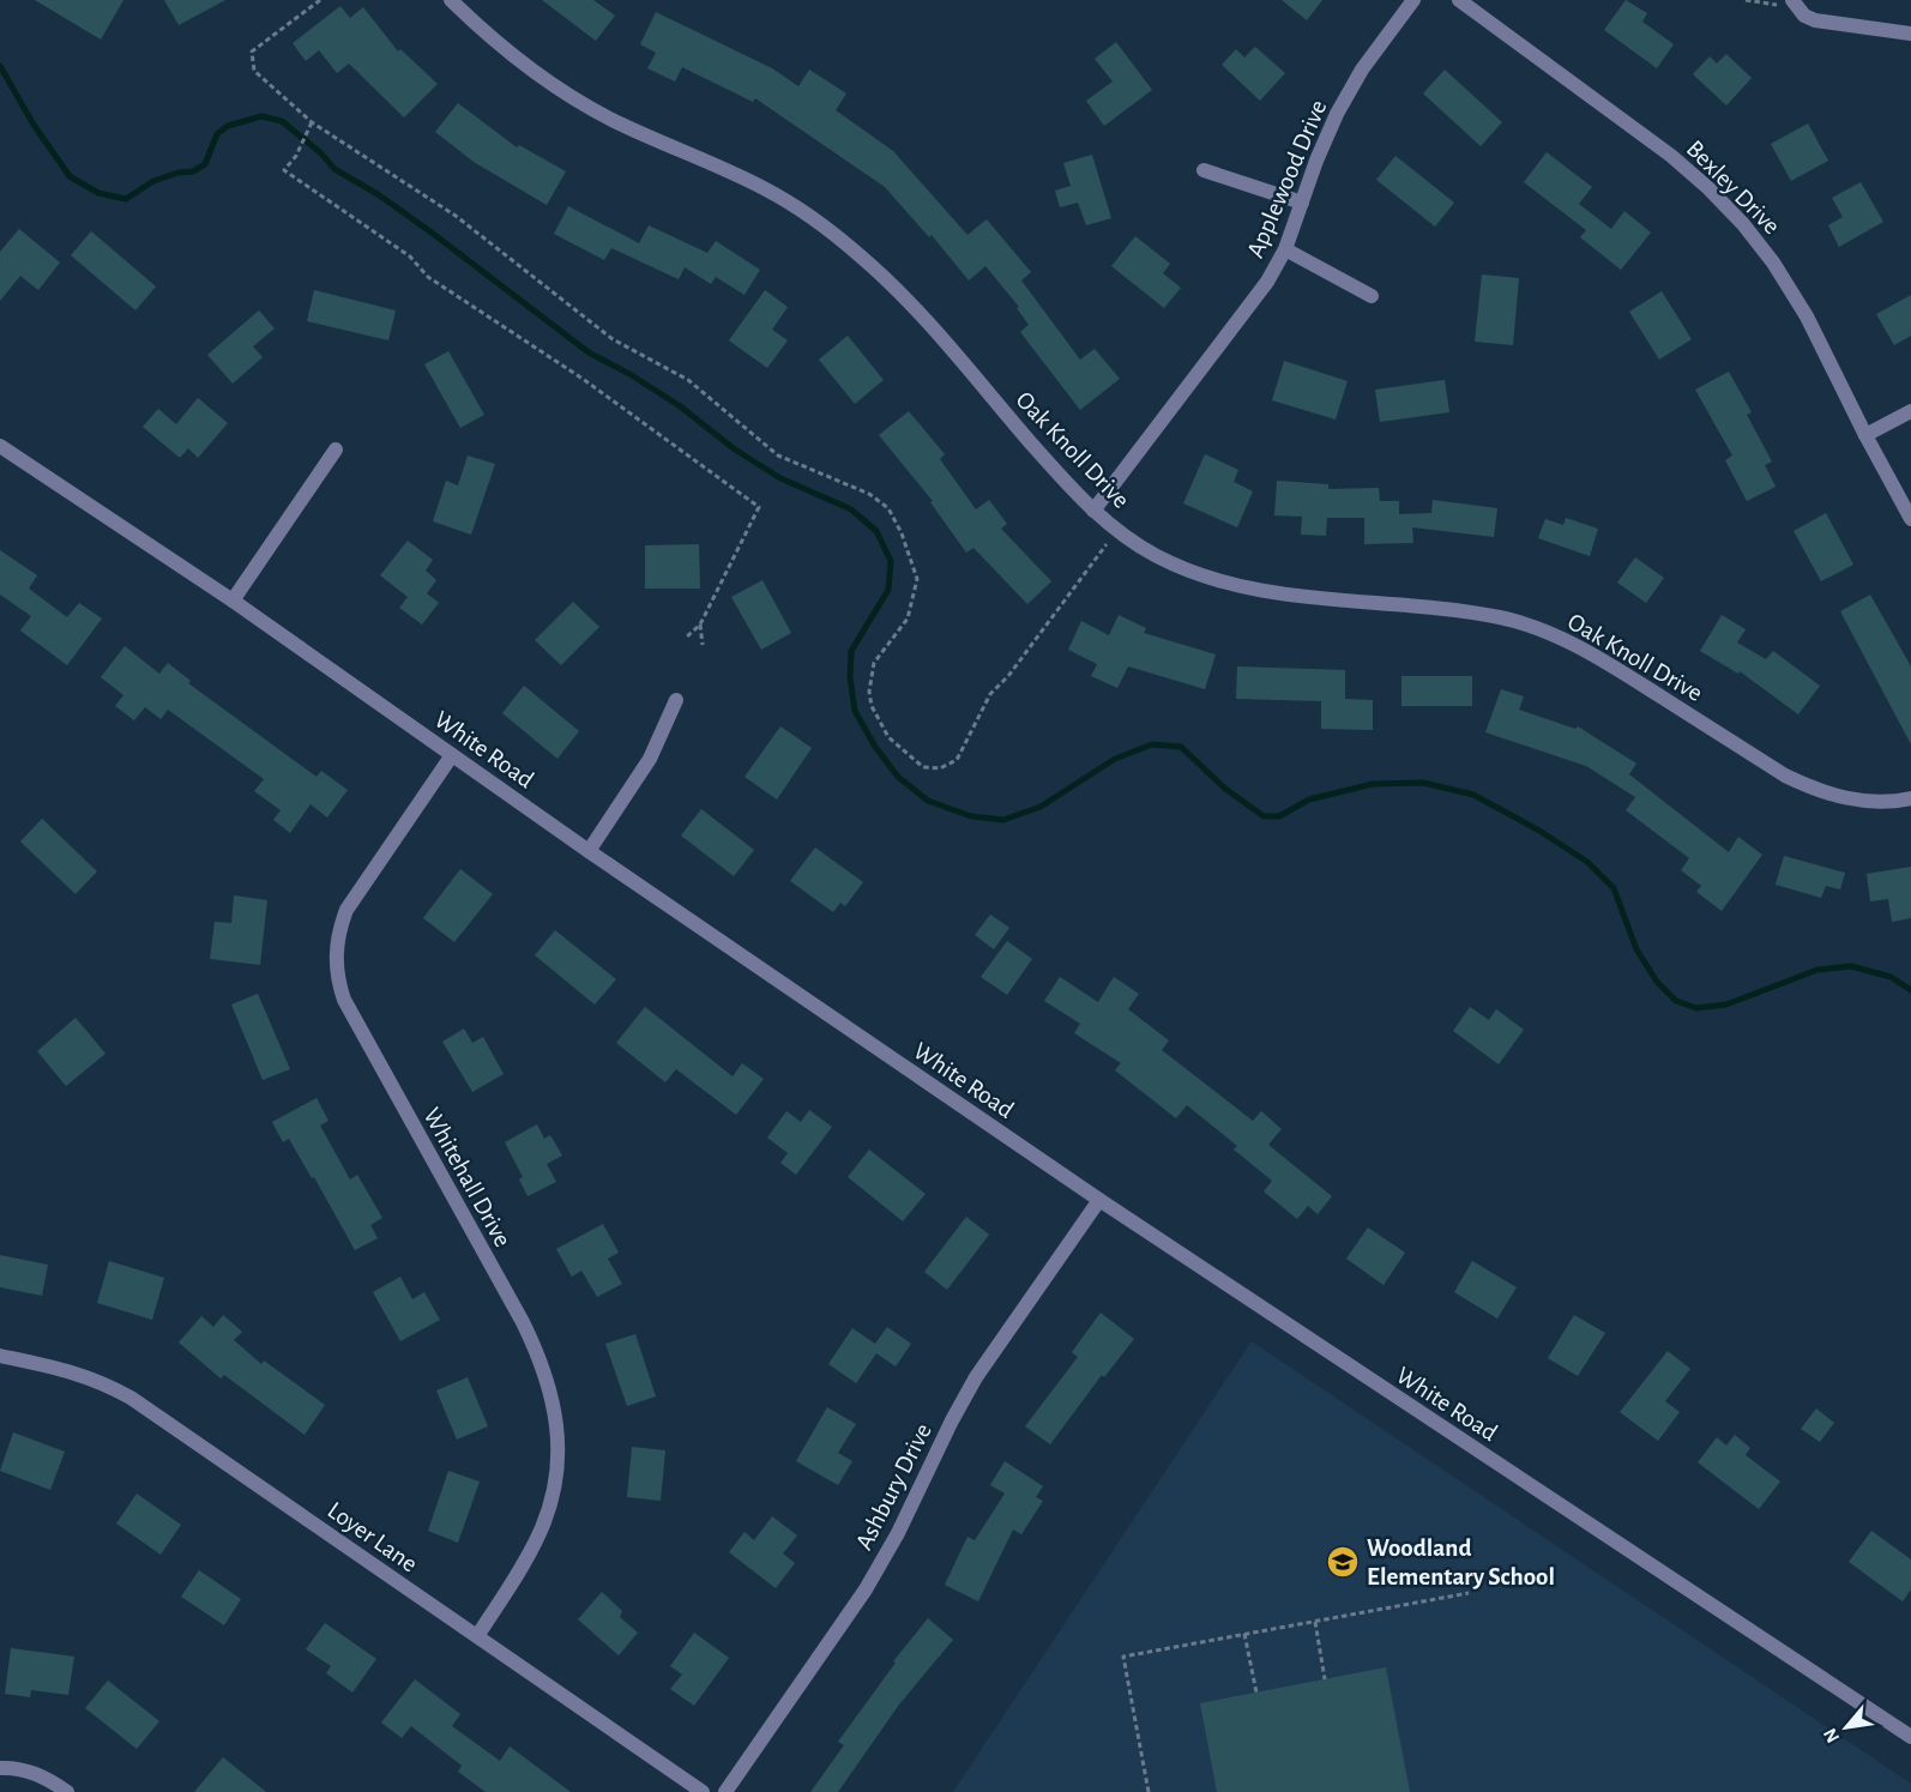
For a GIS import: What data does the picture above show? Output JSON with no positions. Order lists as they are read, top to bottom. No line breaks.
{"streets":{"street":["Applewood Drive","Bexley Drive","Oak Knoll Drive","White Road","Whitehall Drive","Ashbury Drive","Loyer Lane"]},"crossings":[["Applewood Drive","Oak Knoll Drive"],["White Road","Whitehall Drive"],["White Road","Ashbury Drive"],["Whitehall Drive","Loyer Lane"]],"places":{"school or university":["Woodland Elementary School"]},"north":"bottom left"}
